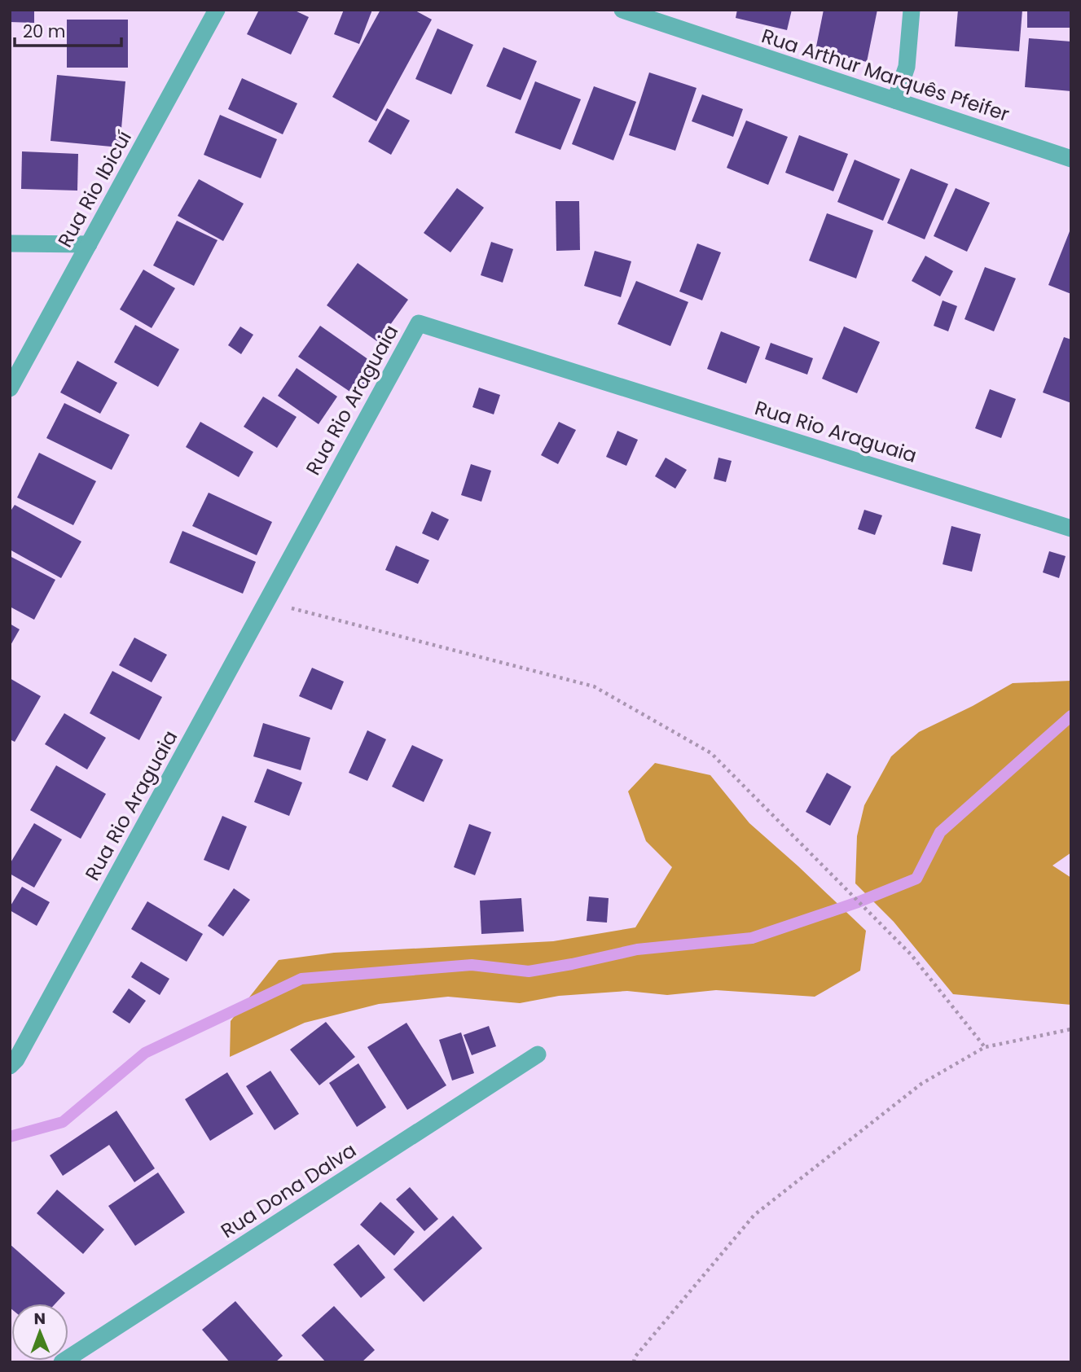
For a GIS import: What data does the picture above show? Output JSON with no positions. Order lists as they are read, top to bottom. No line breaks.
{"streets":{"street":["Rua Arthur Marquês Pfeifer","Rua Rio Ibicuí","Rua Rio Araguaia","Rua Dona Dalva"]},"scale_bar":"20 m","north":"top"}
